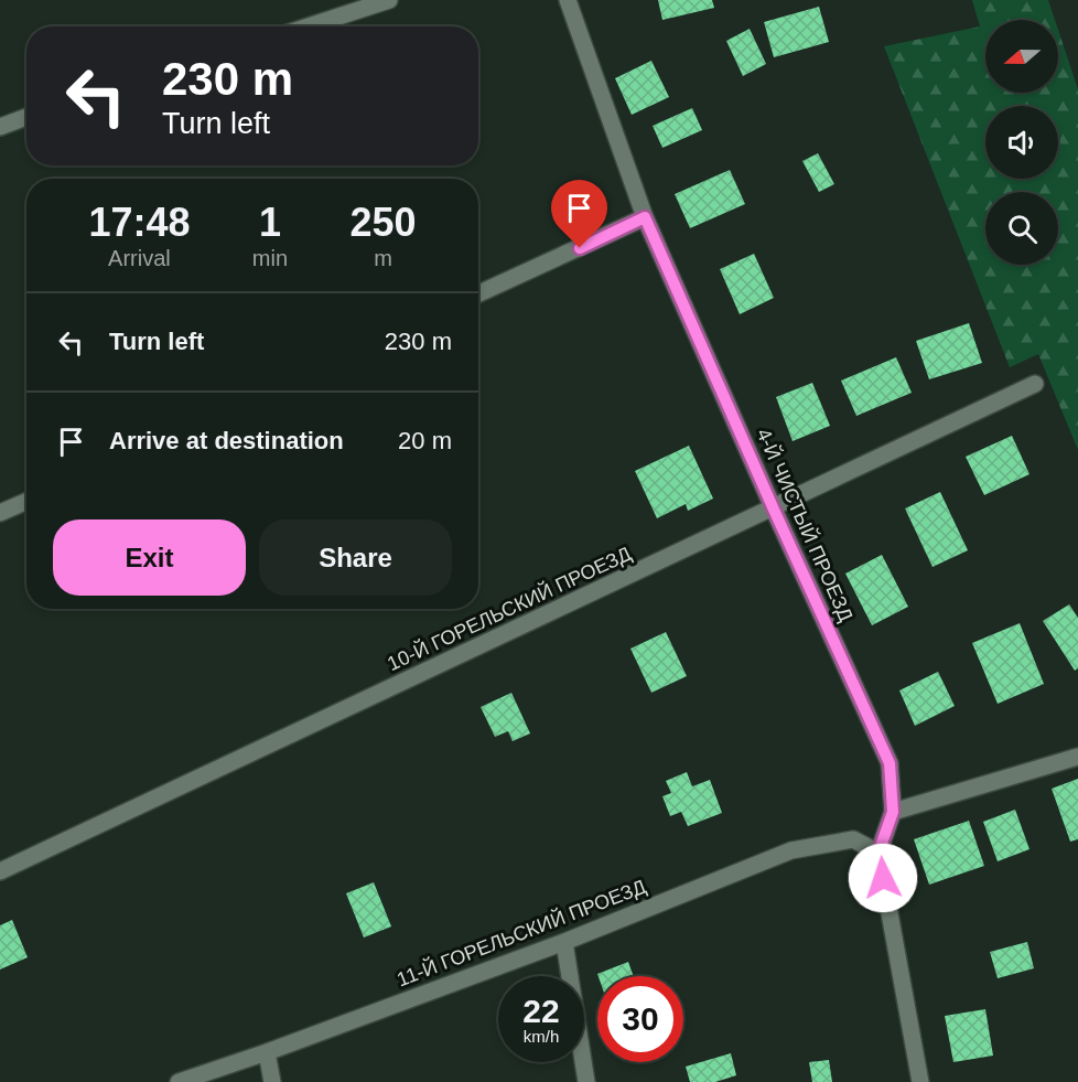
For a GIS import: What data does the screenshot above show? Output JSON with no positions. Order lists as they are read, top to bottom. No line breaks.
{"streets":{"street":["4-Й ЧИСТЫЙ ПРОЕЗД","10-Й ГОРЕЛЬСКИЙ ПРОЕЗД","11-Й ГОРЕЛЬСКИЙ ПРОЕЗД"]},"crossings":[["4-Й ЧИСТЫЙ ПРОЕЗД","10-Й ГОРЕЛЬСКИЙ ПРОЕЗД"],["4-Й ЧИСТЫЙ ПРОЕЗД","11-Й ГОРЕЛЬСКИЙ ПРОЕЗД"]],"north":"left","page":{"turn":["230 m","Turn left"],"eta":["17:48","Arrival","1","min","250","m"],"list":[{"name":"Turn left","value":"230 m"},{"name":"Arrive at destination","value":"20 m"}],"buttons":["Exit","Share"],"speed":"22 km/h","limit":"30"}}
